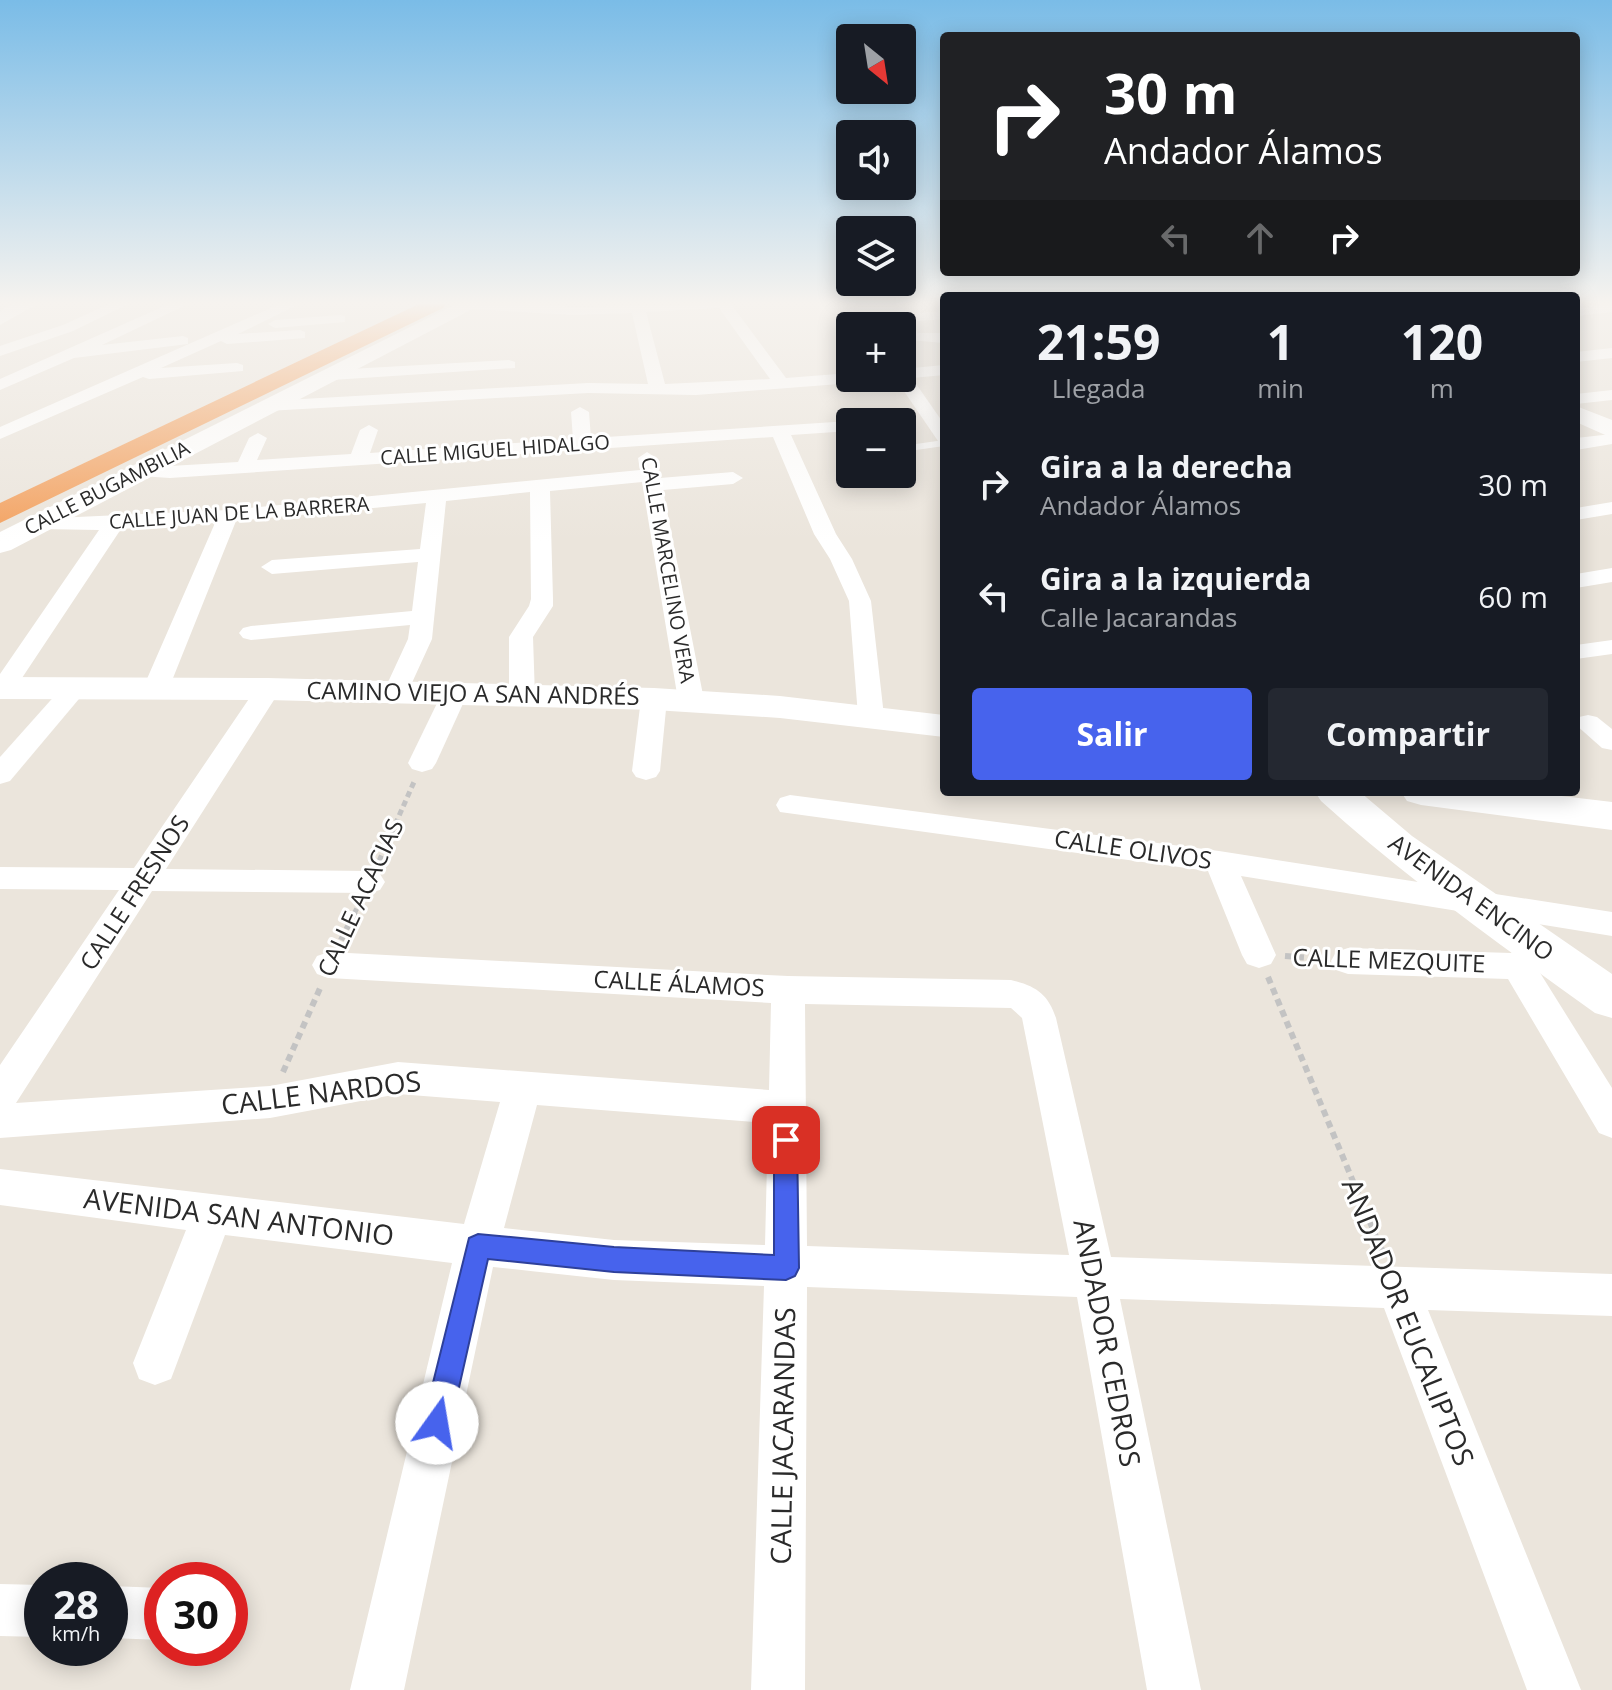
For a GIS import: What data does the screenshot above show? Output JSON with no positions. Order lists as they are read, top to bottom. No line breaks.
{"streets":{"main road":["CALLE BUGAMBILIA","CAMINO VIEJO A SAN ANDRÉS","AVENIDA ENCINO"],"street":["CALLE MIGUEL HIDALGO","CALLE JUAN DE LA BARRERA","CALLE MARCELINO VERA","CALLE OLIVOS","CALLE FRESNOS","CALLE MEZQUITE","CALLE ÁLAMOS","CALLE NARDOS","AVENIDA SAN ANTONIO","ANDADOR EUCALIPTOS","ANDADOR CEDROS","CALLE JACARANDAS"],"path":["CALLE ACACIAS"]},"crossings":[["CALLE MIGUEL HIDALGO","CALLE BUGAMBILIA"],["CALLE MIGUEL HIDALGO","CALLE MARCELINO VERA"],["CALLE BUGAMBILIA","CALLE JUAN DE LA BARRERA"],["CALLE JUAN DE LA BARRERA","CALLE MARCELINO VERA"],["CALLE MARCELINO VERA","CAMINO VIEJO A SAN ANDRÉS"],["CAMINO VIEJO A SAN ANDRÉS","CALLE FRESNOS"],["CALLE OLIVOS","AVENIDA ENCINO"],["CALLE ACACIAS","CALLE ÁLAMOS"],["CALLE ACACIAS","CALLE NARDOS"],["AVENIDA ENCINO","CALLE MEZQUITE"],["CALLE MEZQUITE","ANDADOR EUCALIPTOS"],["CALLE ÁLAMOS","ANDADOR CEDROS"],["CALLE ÁLAMOS","CALLE JACARANDAS"],["CALLE NARDOS","CALLE JACARANDAS"],["AVENIDA SAN ANTONIO","ANDADOR CEDROS"],["AVENIDA SAN ANTONIO","CALLE JACARANDAS"]],"north":"bottom right","page":{"map_buttons":["+","−"],"turn":["30 m","Andador Álamos"],"eta":["21:59","Llegada","1","min","120","m"],"list":[{"name":"Gira a la derecha","note":"Andador Álamos","value":"30 m"},{"name":"Gira a la izquierda","note":"Calle Jacarandas","value":"60 m"}],"buttons":["Salir","Compartir"],"speed":"28 km/h","limit":"30"}}
